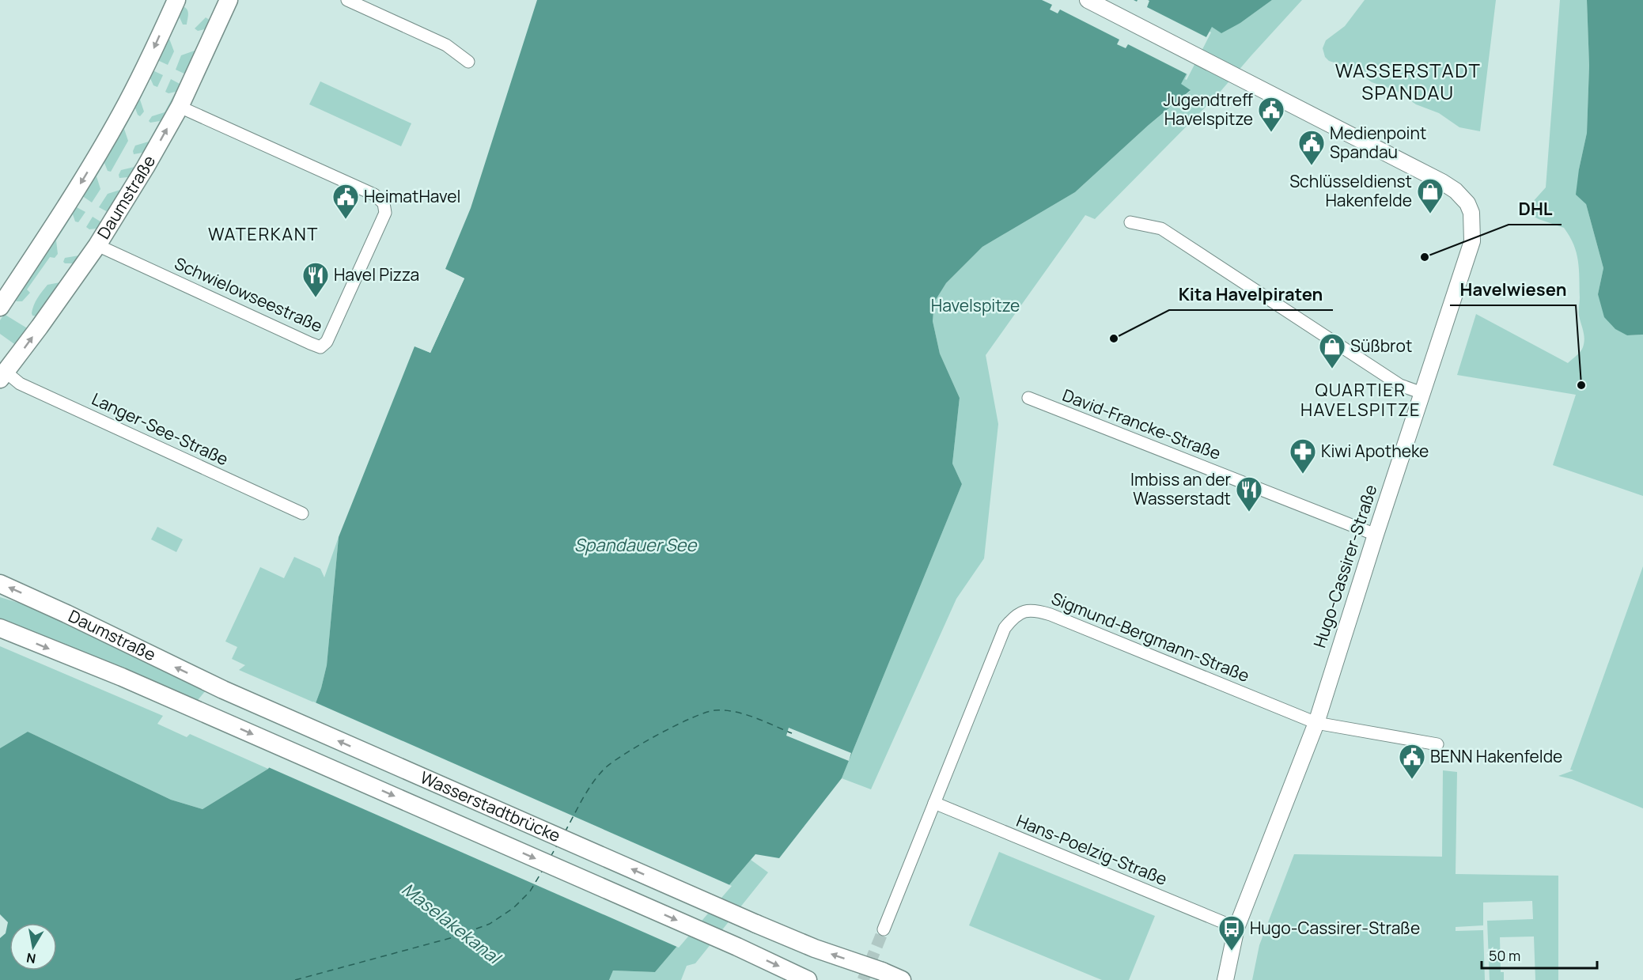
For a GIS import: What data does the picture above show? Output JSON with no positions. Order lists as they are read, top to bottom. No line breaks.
{"streets":{"main road":["Daumstraße","Wasserstadtbrücke"],"street":["Schwielowseestraße","David-Francke-Straße","Langer-See-Straße","Hugo-Cassirer-Straße","Sigmund-Bergmann-Straße","Hans-Poelzig-Straße"]},"crossings":[["Daumstraße","Schwielowseestraße"],["Daumstraße","Langer-See-Straße"],["Daumstraße","Wasserstadtbrücke"],["David-Francke-Straße","Hugo-Cassirer-Straße"],["Hugo-Cassirer-Straße","Sigmund-Bergmann-Straße"],["Hugo-Cassirer-Straße","Hans-Poelzig-Straße"],["Sigmund-Bergmann-Straße","Hans-Poelzig-Straße"]],"districts":["WASSERSTADT SPANDAU","WATERKANT","QUARTIER HAVELSPITZE"],"water":["Spandauer See","Maselakekanal"],"parks":["Havelspitze"],"places":{"public building":["Jugendtreff Havelspitze","Medienpoint Spandau","HeimatHavel","BENN Hakenfelde"],"shop":["Schlüsseldienst Hakenfelde","Süßbrot"],"other":["DHL","Kita Havelpiraten","Havelwiesen"],"restaurant":["Havel Pizza","Imbiss an der Wasserstadt"],"pharmacy":["Kiwi Apotheke"],"bus stop":["Hugo-Cassirer-Straße"]},"scale_bar":"50 m","north":"bottom"}
